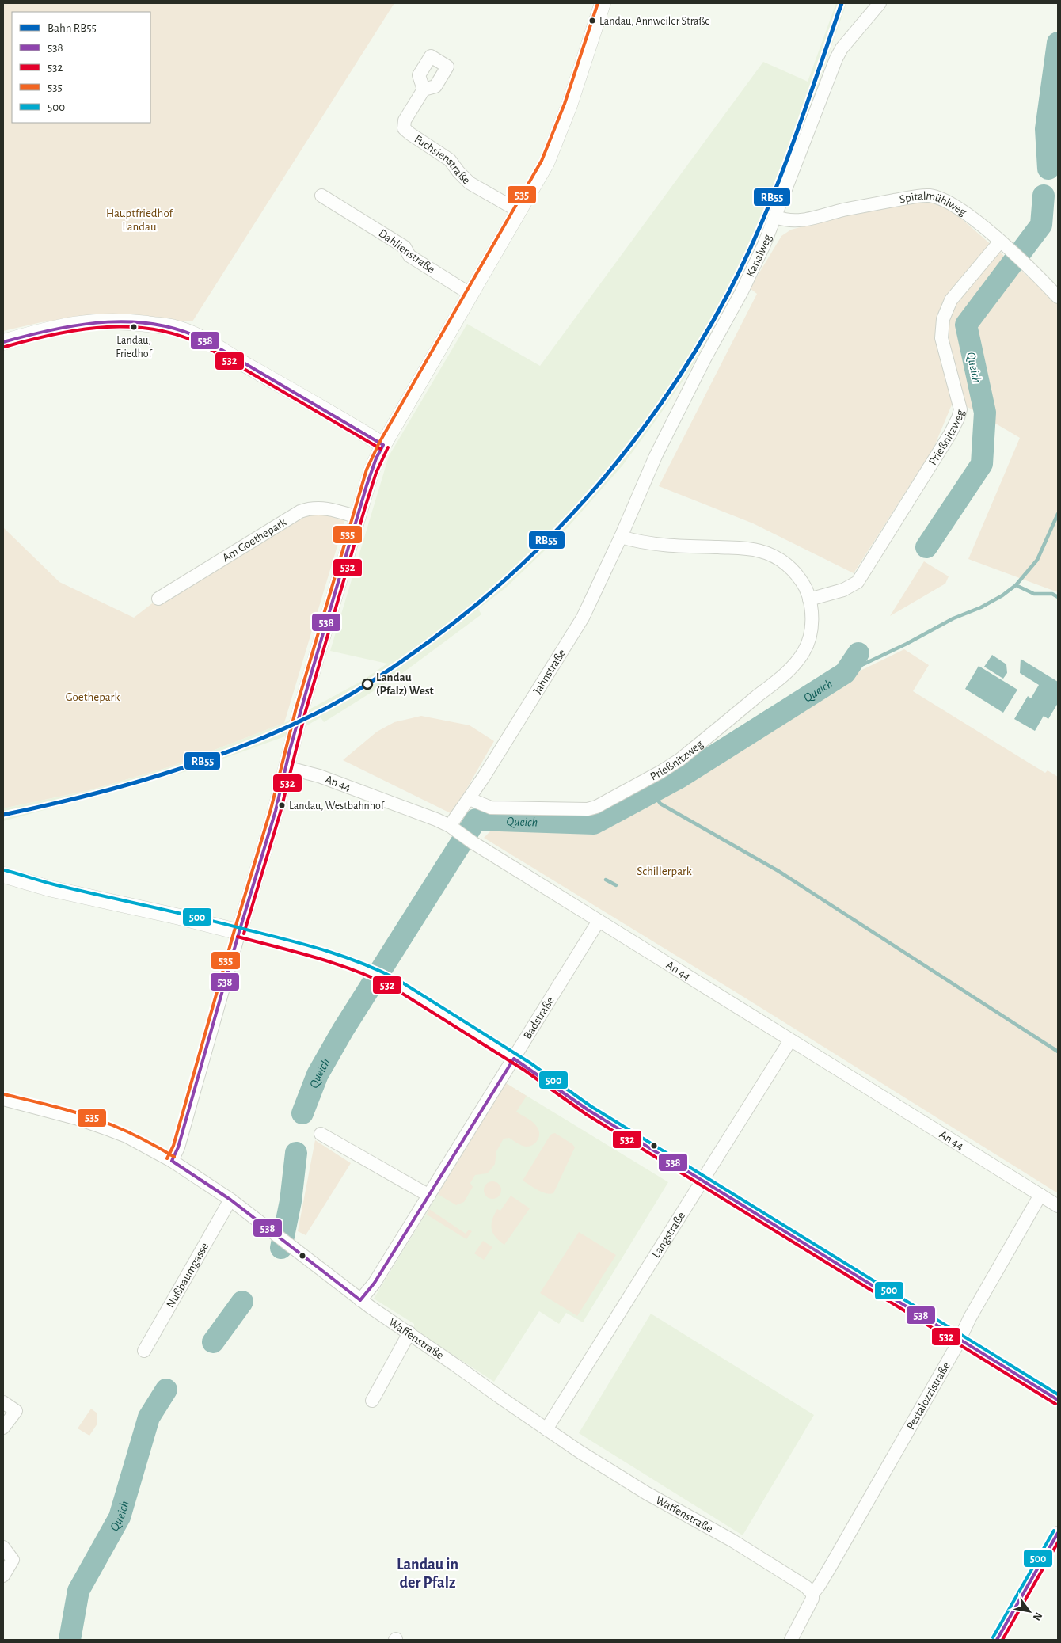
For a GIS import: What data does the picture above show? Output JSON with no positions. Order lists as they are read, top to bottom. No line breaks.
{"streets":{"street":["Fuchsienstraße","Spitalmühlweg","Dahlienstraße","Kanalweg","Prießnitzweg","Am Goethepark","Jahnstraße","An 44","Badstraße","Langstraße","Nußbaumgasse","Waffenstraße","Pestalozzistraße"]},"crossings":[["Spitalmühlweg","Kanalweg"],["Spitalmühlweg","Prießnitzweg"],["Kanalweg","Jahnstraße"],["Prießnitzweg","Jahnstraße"],["Jahnstraße","An 44"],["An 44","Badstraße"],["An 44","Langstraße"],["An 44","Pestalozzistraße"],["Badstraße","Waffenstraße"],["Langstraße","Waffenstraße"],["Nußbaumgasse","Waffenstraße"],["Waffenstraße","Pestalozzistraße"]],"districts":["Landau in der Pfalz"],"water":["Queich"],"parks":["Hauptfriedhof Landau","Goethepark","Schillerpark"],"places":["Landau, Annweiler Straße","Landau, Friedhof","Landau (Pfalz) West","Landau, Westbahnhof"],"lines":["rail line RB55","transit line 535","transit line 538","transit line 532","transit line 500"],"legend":["Bahn RB55","538","532","535","500"],"north":"bottom right"}
